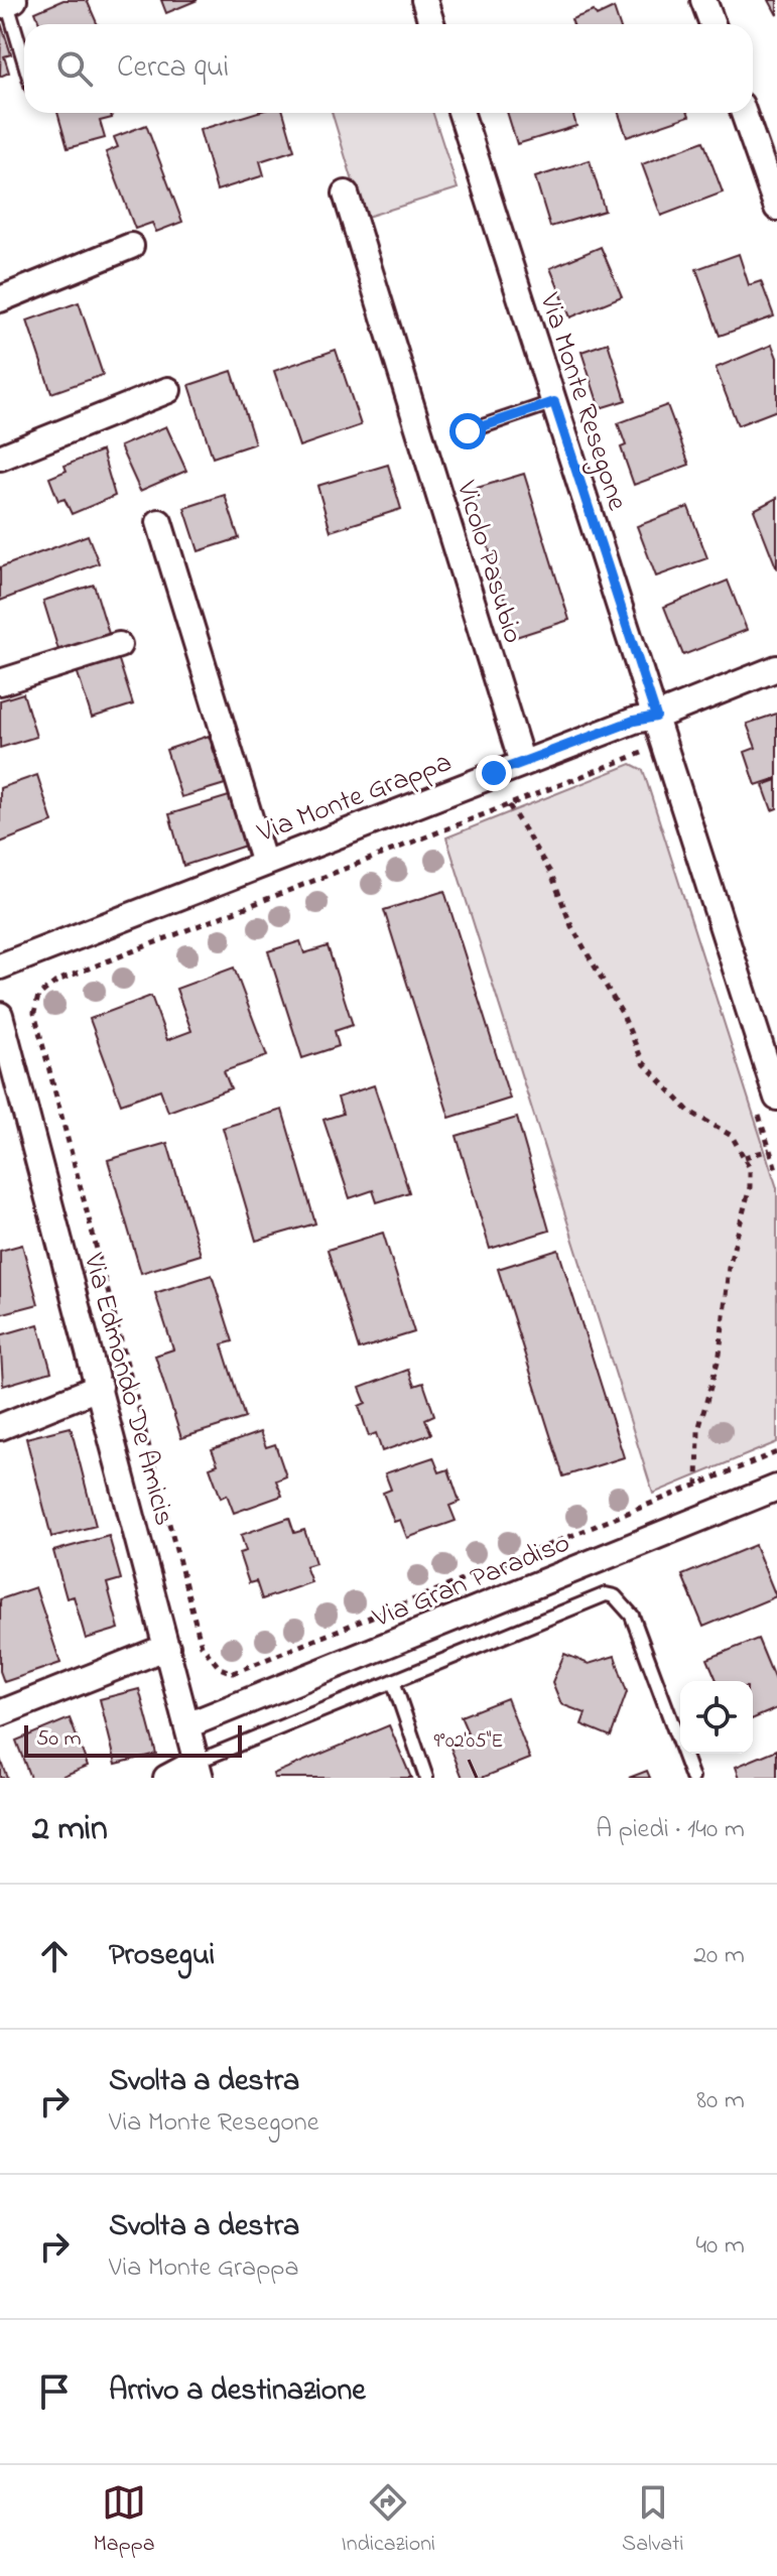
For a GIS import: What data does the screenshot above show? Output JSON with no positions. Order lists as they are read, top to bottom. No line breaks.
{"streets":{"street":["Via Monte Resegone","Vicolo Pasubio","Via Monte Grappa","Via Edmondo De Amicis","Via Gran Paradiso"]},"crossings":[["Via Monte Resegone","Via Monte Grappa"],["Vicolo Pasubio","Via Monte Grappa"],["Via Edmondo De Amicis","Via Gran Paradiso"]],"scale_bar":"50 m","page":{"search":"Cerca qui","scale":"50 m","heading":["2 min","A piedi · 140 m"],"list":[["Prosegui","20 m"],["Svolta a destra","Via Monte Resegone","80 m"],["Svolta a destra","Via Monte Grappa","40 m"],"Arrivo a destinazione"],"nav":["Mappa","Indicazioni","Salvati"]},"coordinates":["9°02'05\"E"]}
